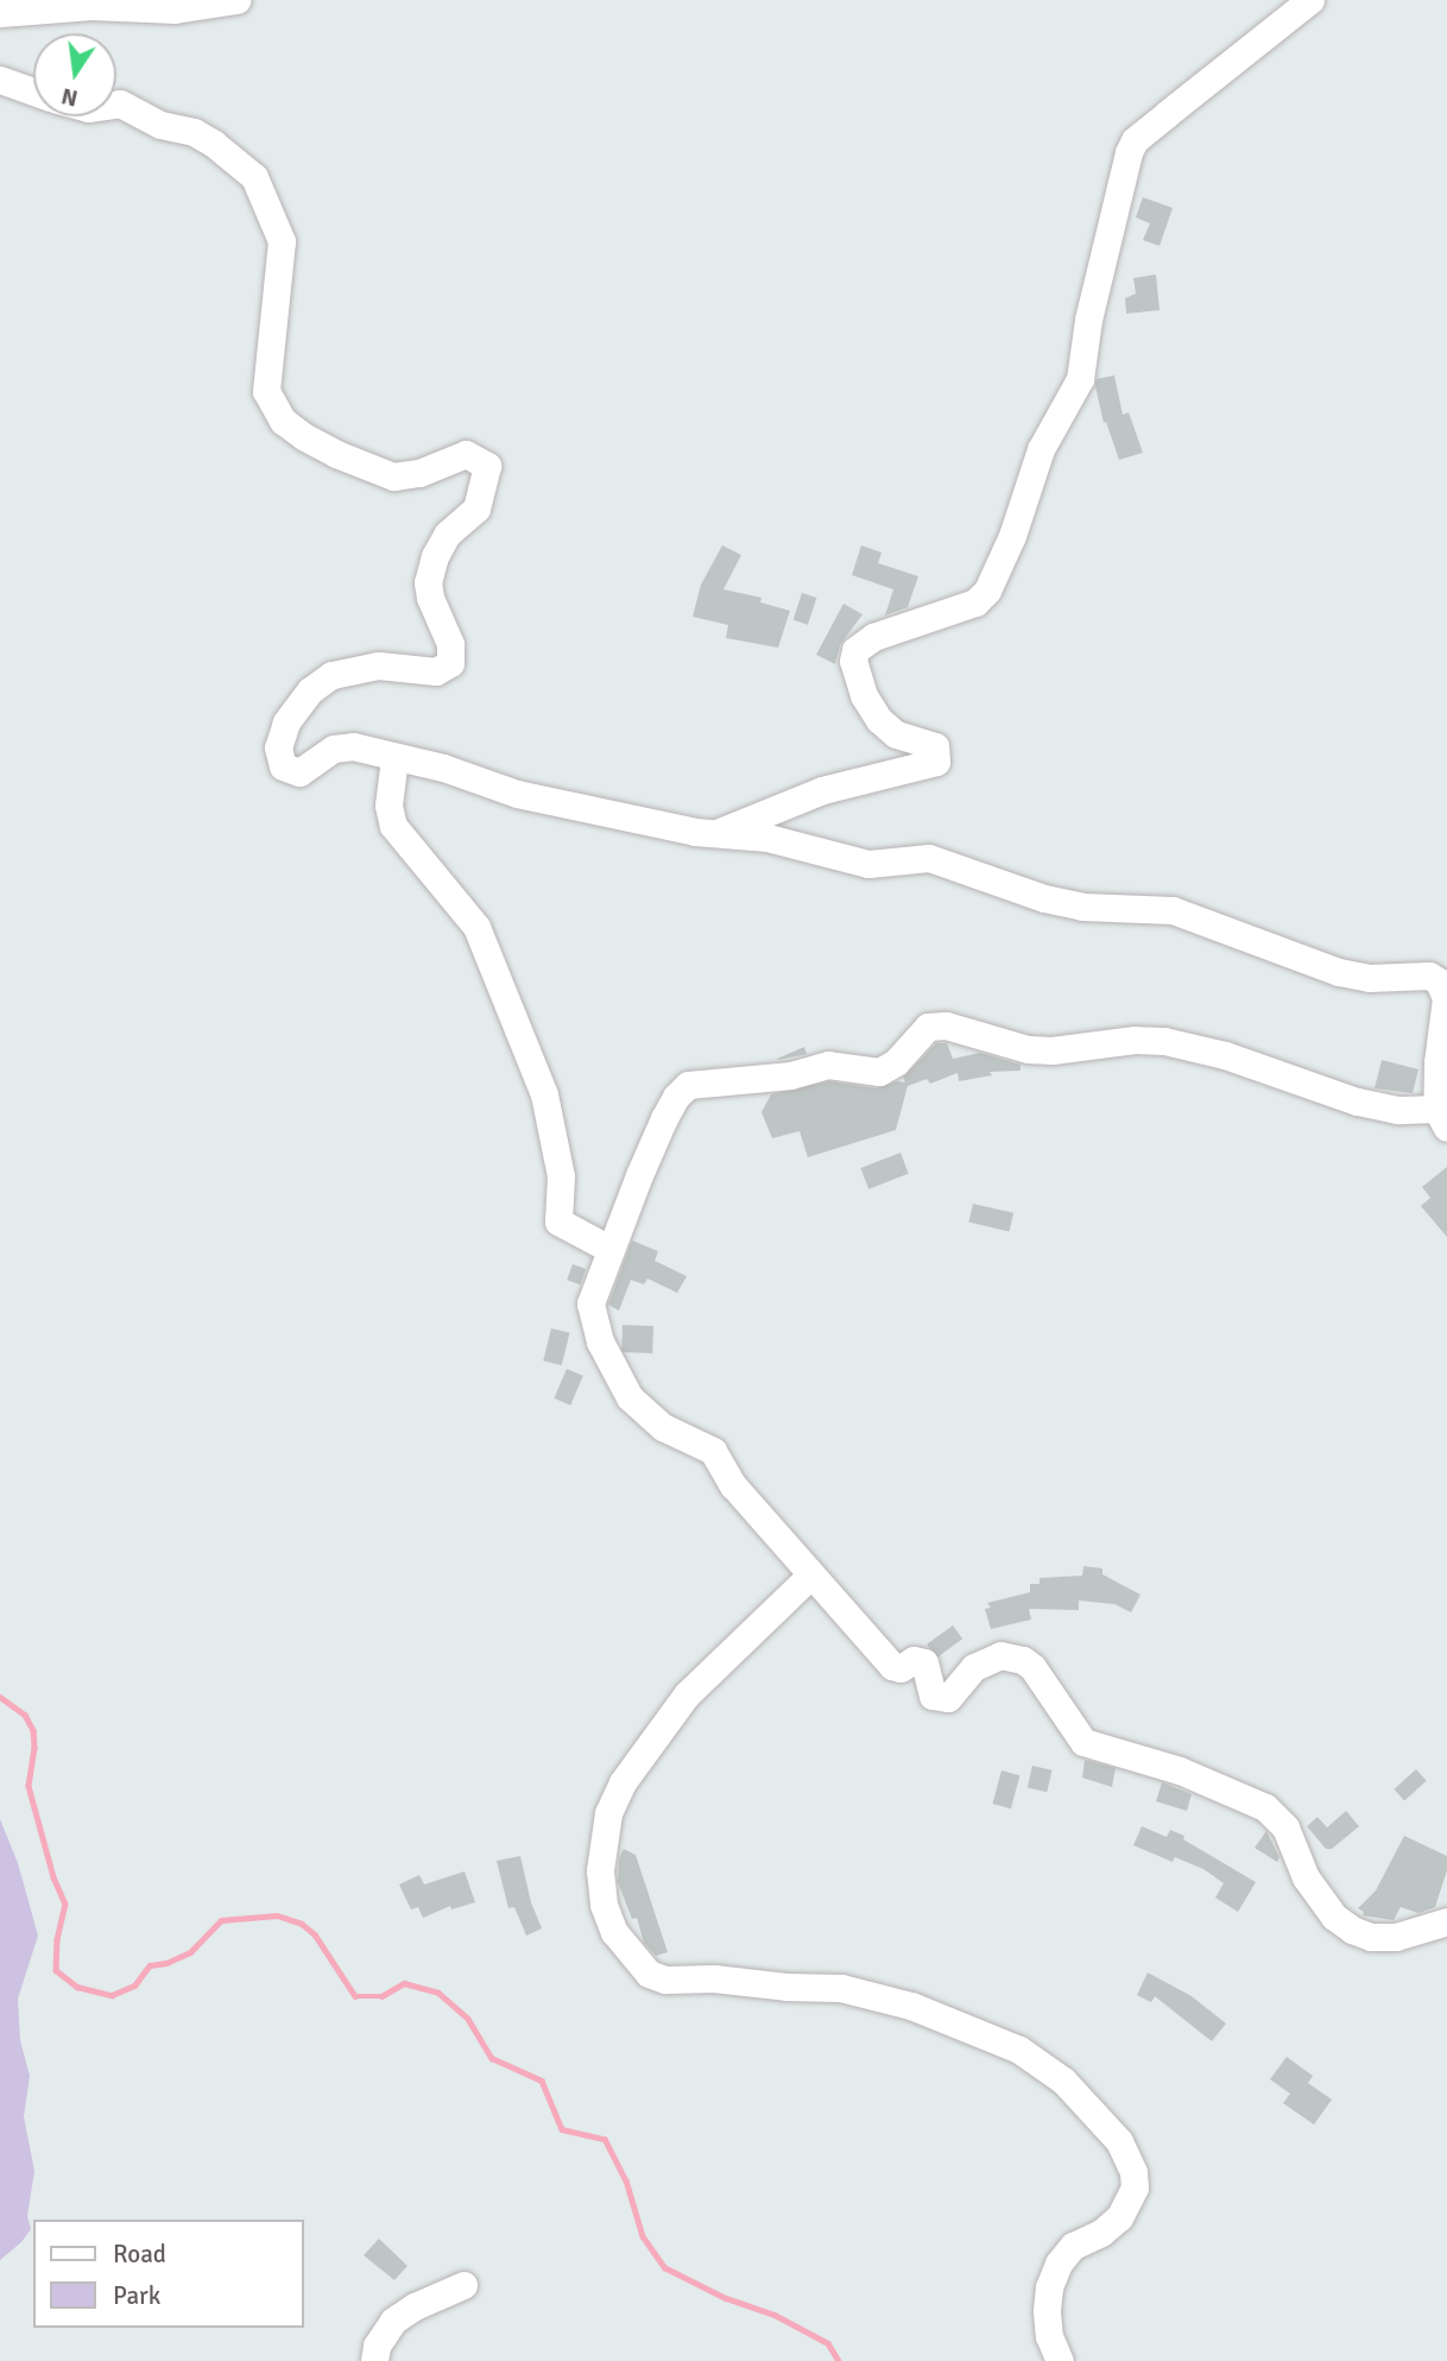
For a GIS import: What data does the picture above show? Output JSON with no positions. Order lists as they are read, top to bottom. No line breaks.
{"legend":["Road","Park"],"north":"bottom"}
